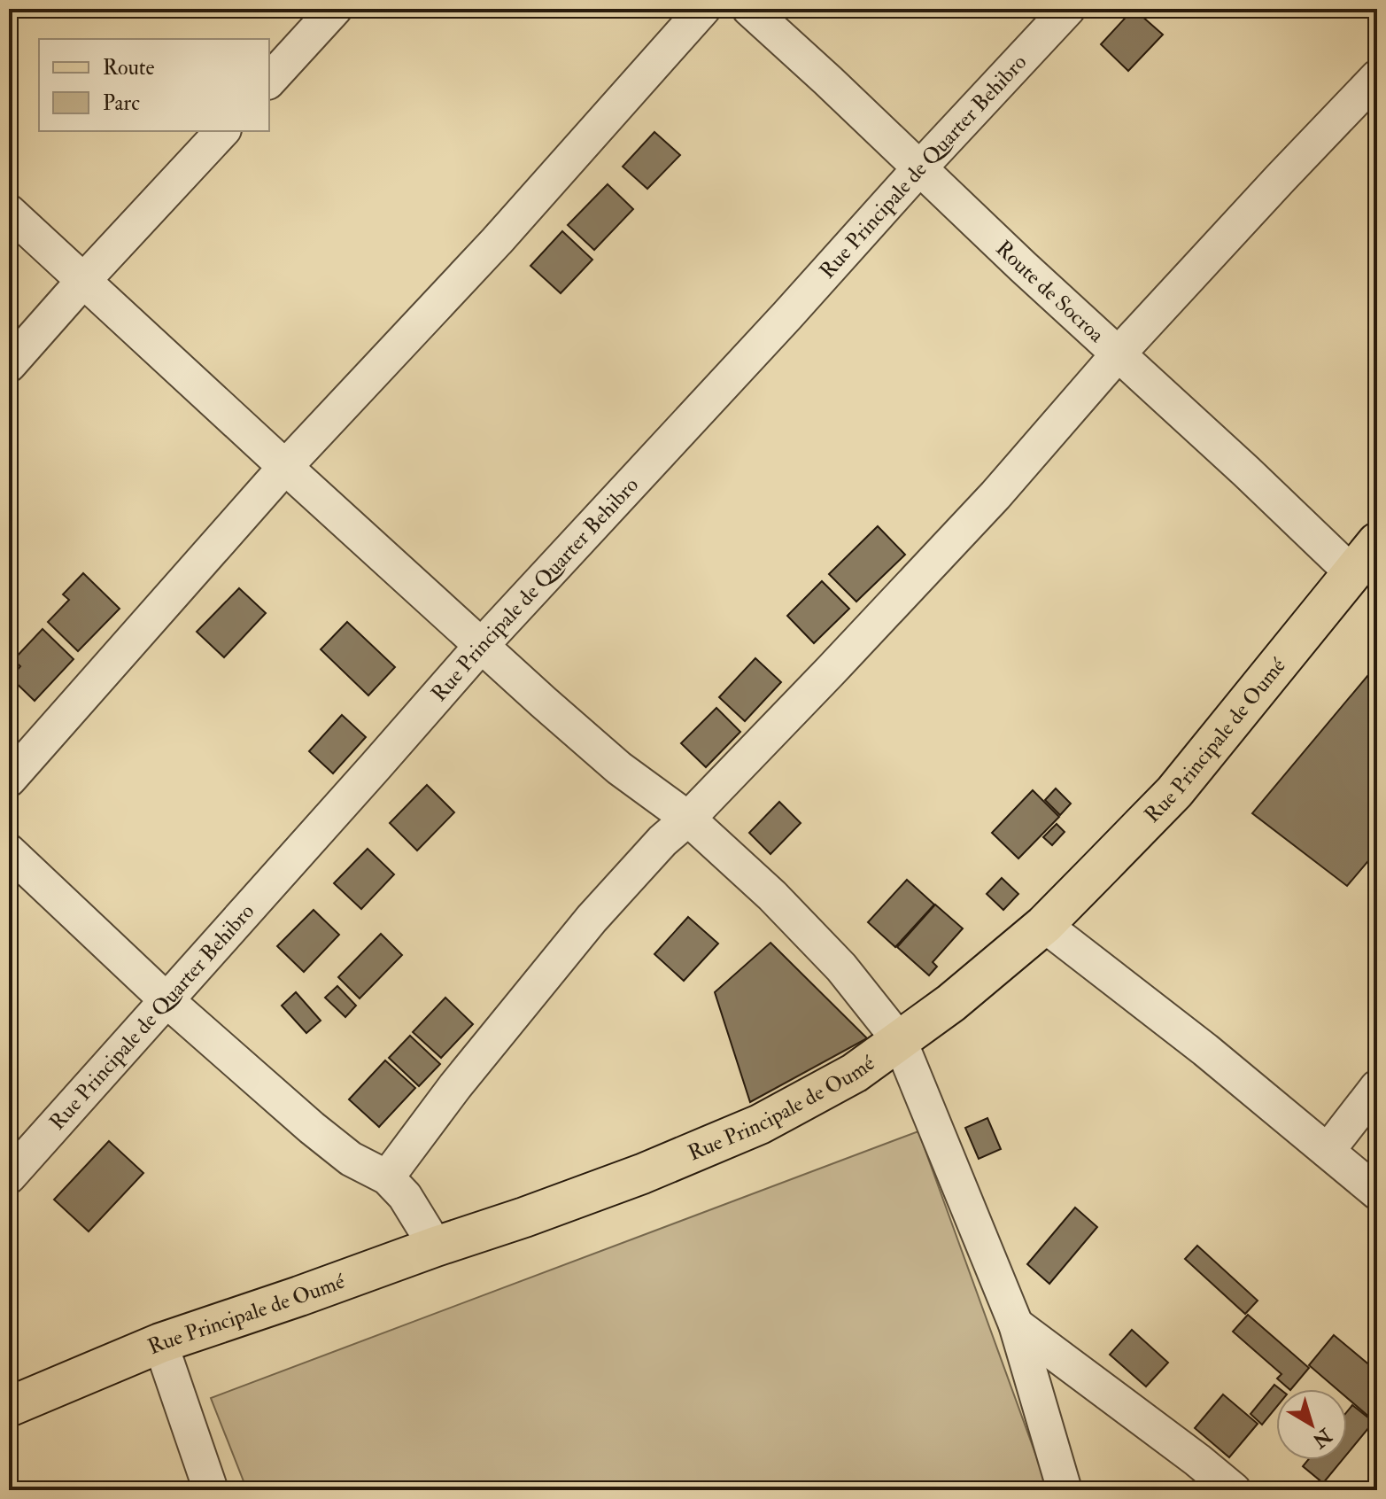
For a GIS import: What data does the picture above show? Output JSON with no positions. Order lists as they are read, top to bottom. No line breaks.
{"streets":{"main road":["Rue Principale de Oumé"],"street":["Rue Principale de Quarter Behibro","Route de Socroa"]},"crossings":[["Rue Principale de Quarter Behibro","Route de Socroa"],["Route de Socroa","Rue Principale de Oumé"]],"legend":["Route","Parc"],"north":"bottom right"}
